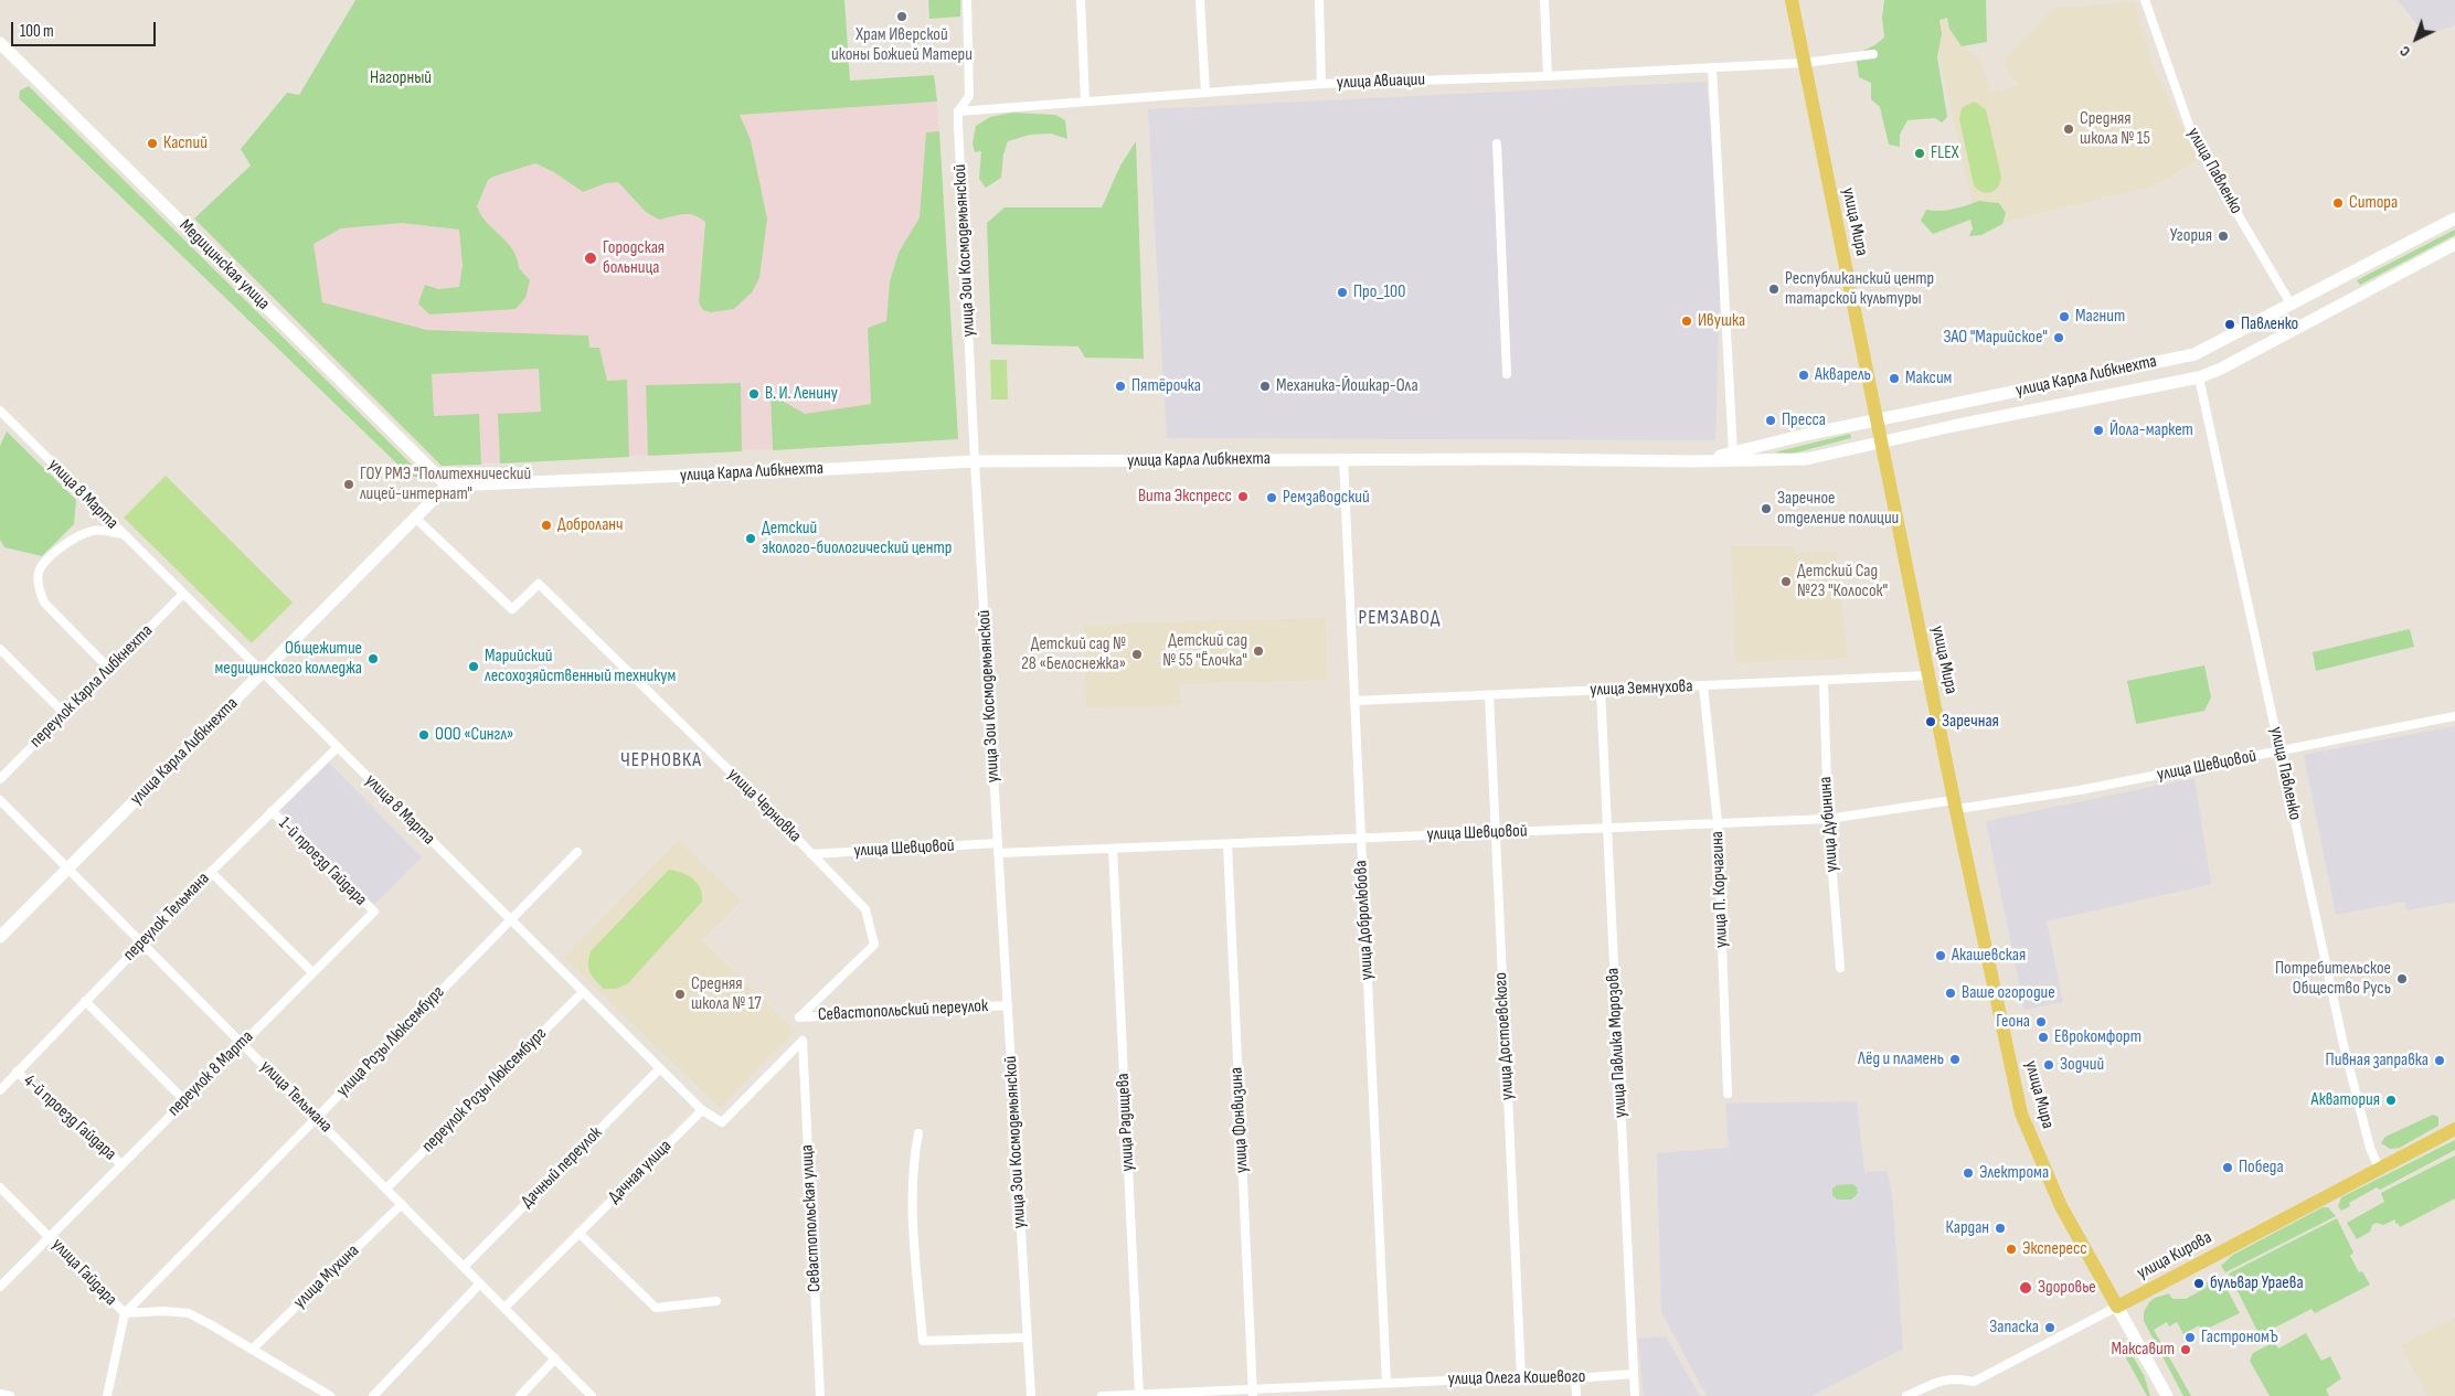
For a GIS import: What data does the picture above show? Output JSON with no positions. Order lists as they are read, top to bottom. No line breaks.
{"streets":{"main road":["улица Мира","Медицинская улица","улица Карла Либкнехта","улица Кирова"],"street":["улица Авиации","улица Павленко","улица Зои Космодемьянской","улица 8 Марта","переулок Карла Либкнехта","улица Земнухова","улица Шевцовой","улица Черновка","улица Дубинина","1-й проезд Гайдара","улица П. Корчагина","переулок Тельмана","улица Добролюбова","Севастопольский переулок","улица Достоевского","улица Розы Люксембург","улица Павлика Морозова","переулок 8 Марта","переулок Розы Люксембург","улица Тельмана","4-й проезд Гайдара","улица Фонвизина","улица Радищева","Дачный переулок","Дачная улица","Севастопольская улица","улица Гайдара","улица Мухина","улица Олега Кошевого"]},"crossings":[["улица Авиации","улица Мира"],["улица Авиации","улица Зои Космодемьянской"],["улица Павленко","улица Карла Либкнехта"],["улица Павленко","улица Шевцовой"],["улица Павленко","улица Кирова"],["улица Мира","улица Карла Либкнехта"],["улица Мира","улица Земнухова"],["улица Мира","улица Шевцовой"],["улица Мира","улица Кирова"],["улица Зои Космодемьянской","улица Карла Либкнехта"],["улица Зои Космодемьянской","улица Шевцовой"],["улица Зои Космодемьянской","Севастопольский переулок"],["Медицинская улица","улица Карла Либкнехта"],["улица Карла Либкнехта","улица 8 Марта"],["улица Карла Либкнехта","улица Черновка"],["улица Карла Либкнехта","улица Добролюбова"],["улица Карла Либкнехта","улица Тельмана"],["улица 8 Марта","переулок Карла Либкнехта"],["улица 8 Марта","переулок Тельмана"],["улица 8 Марта","улица Розы Люксембург"],["улица 8 Марта","переулок Розы Люксембург"],["улица 8 Марта","Дачный переулок"],["улица 8 Марта","Дачная улица"],["улица 8 Марта","Севастопольская улица"],["улица Земнухова","улица Дубинина"],["улица Земнухова","улица П. Корчагина"],["улица Земнухова","улица Добролюбова"],["улица Земнухова","улица Достоевского"],["улица Земнухова","улица Павлика Морозова"],["улица Шевцовой","улица Черновка"],["улица Шевцовой","улица Дубинина"],["улица Шевцовой","улица П. Корчагина"],["улица Шевцовой","улица Добролюбова"],["улица Шевцовой","улица Достоевского"],["улица Шевцовой","улица Павлика Морозова"],["улица Шевцовой","улица Фонвизина"],["улица Шевцовой","улица Радищева"],["улица Черновка","Севастопольский переулок"],["1-й проезд Гайдара","переулок Тельмана"],["1-й проезд Гайдара","переулок 8 Марта"],["переулок Тельмана","улица Тельмана"],["переулок Тельмана","4-й проезд Гайдара"],["улица Добролюбова","улица Олега Кошевого"],["улица Достоевского","улица Олега Кошевого"],["улица Розы Люксембург","улица Тельмана"],["улица Розы Люксембург","улица Гайдара"],["улица Павлика Морозова","улица Олега Кошевого"],["переулок 8 Марта","улица Тельмана"],["переулок 8 Марта","4-й проезд Гайдара"],["переулок 8 Марта","улица Гайдара"],["переулок Розы Люксембург","улица Тельмана"],["улица Тельмана","Дачный переулок"],["улица Тельмана","Дачная улица"],["улица Тельмана","улица Мухина"],["улица Фонвизина","улица Олега Кошевого"],["улица Радищева","улица Олега Кошевого"],["улица Гайдара","улица Мухина"]],"districts":["РЕМЗАВОД","ЧЕРНОВКА"],"parks":["Нагорный"],"places":["Храм Иверской иконы Божией Матери","Средняя школа № 15","Каспий","FLEX","Ситора","Угория","Городская больница","Республиканский центр татарской культуры","Про_100","Магнит","Ивушка","Павленко","ЗАО \"Марийское\"","Акварель","Максим","Пятёрочка","Механика-Йошкар-Ола","В. И. Ленину","Пресса","Йола-маркет","ГОУ РМЭ \"Политехнический лицей-интернат\"","Вита Экспресс","Ремзаводский","Заречное отделение полиции","Доброланч","Детский эколого-биологический центр","Детский Сад №23 \"Колосок\"","Детский сад № 55 \"Ёлочка\"","Детский сад № 28 «Белоснежка»","Общежитие медицинского колледжа","Марийский лесохозяйственный техникум","Заречная","ООО «Сингл»","Акашевская","Потребительское Общество Русь","Ваше огородие","Средняя школа № 17","Геона","Еврокомфорт","Лёд и пламень","Пивная заправка","Зодчий","Акватория","Победа","Электрома","Кардан","Экспересс","бульвар Ураева","Здоровье","Запаска","ГастрономЪ","Максавит"],"scale_bar":"100 m","north":"bottom left"}
